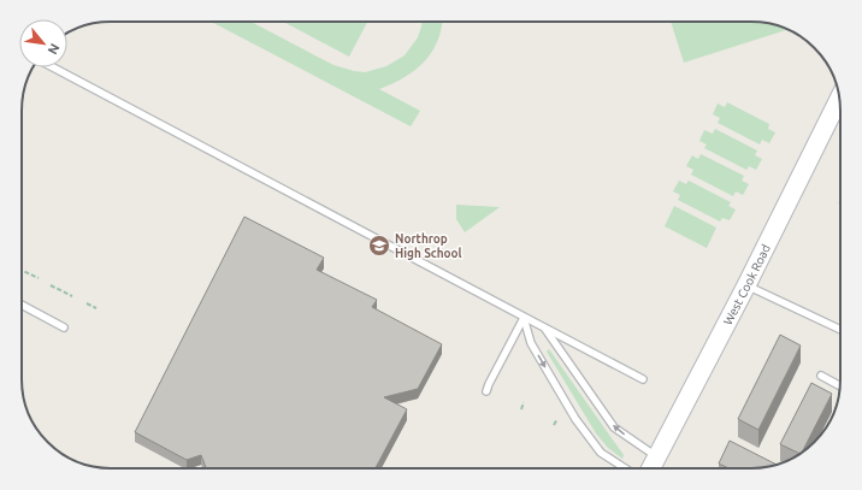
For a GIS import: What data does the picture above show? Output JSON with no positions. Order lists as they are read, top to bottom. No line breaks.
{"streets":{"main road":["West Cook Road"]},"places":{"school or university":["Northrop High School"]},"north":"bottom right"}
